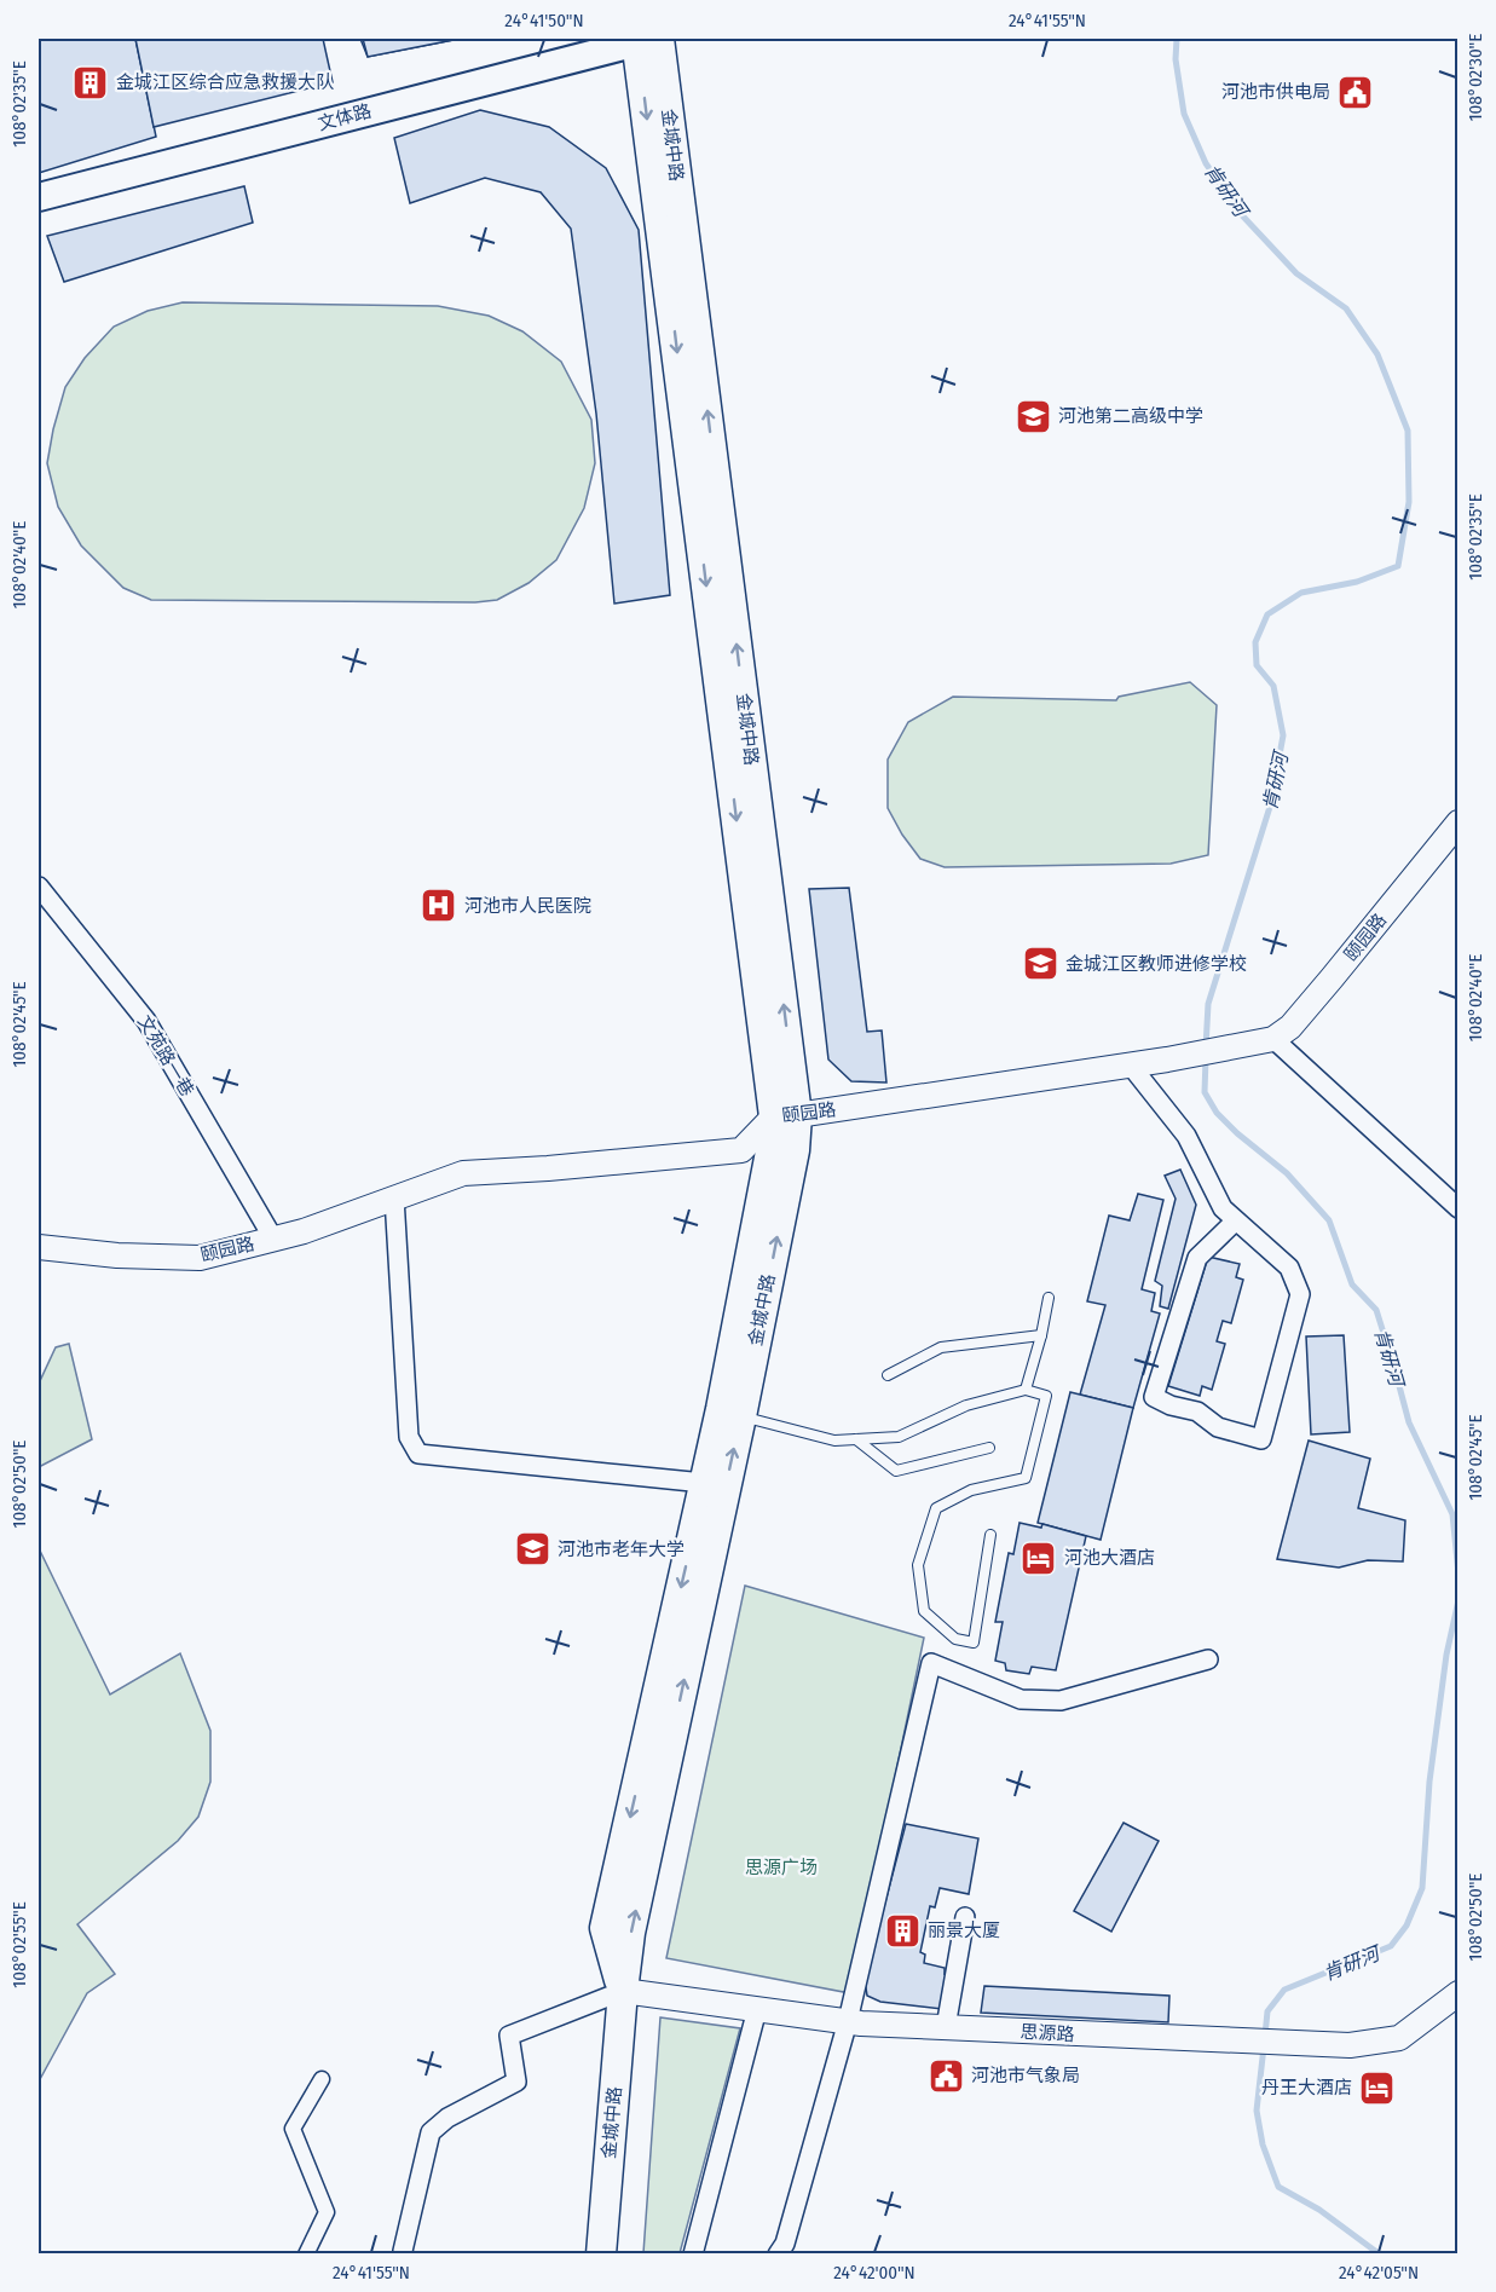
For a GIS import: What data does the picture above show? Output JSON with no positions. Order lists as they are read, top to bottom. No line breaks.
{"streets":{"main road":["文体路","金城中路"],"street":["颐园路","文苑路一巷","思源路"]},"crossings":[["文体路","金城中路"],["金城中路","颐园路"],["金城中路","思源路"],["颐园路","文苑路一巷"]],"water":["肯研河"],"parks":["思源广场"],"places":{"building":["金城江区综合应急救援大队","丽景大厦"],"public building":["河池市供电局","河池市气象局"],"school or university":["河池第二高级中学","金城江区教师进修学校","河池市老年大学"],"hospital":["河池市人民医院"],"hotel":["河池大酒店","丹王大酒店"]},"coordinates":["24°41'50\"N","24°41'55\"N","108°02'30\"E","108°02'35\"E","108°02'40\"E","108°02'45\"E","108°02'50\"E","108°02'55\"E","24°42'00\"N","24°42'05\"N"]}
